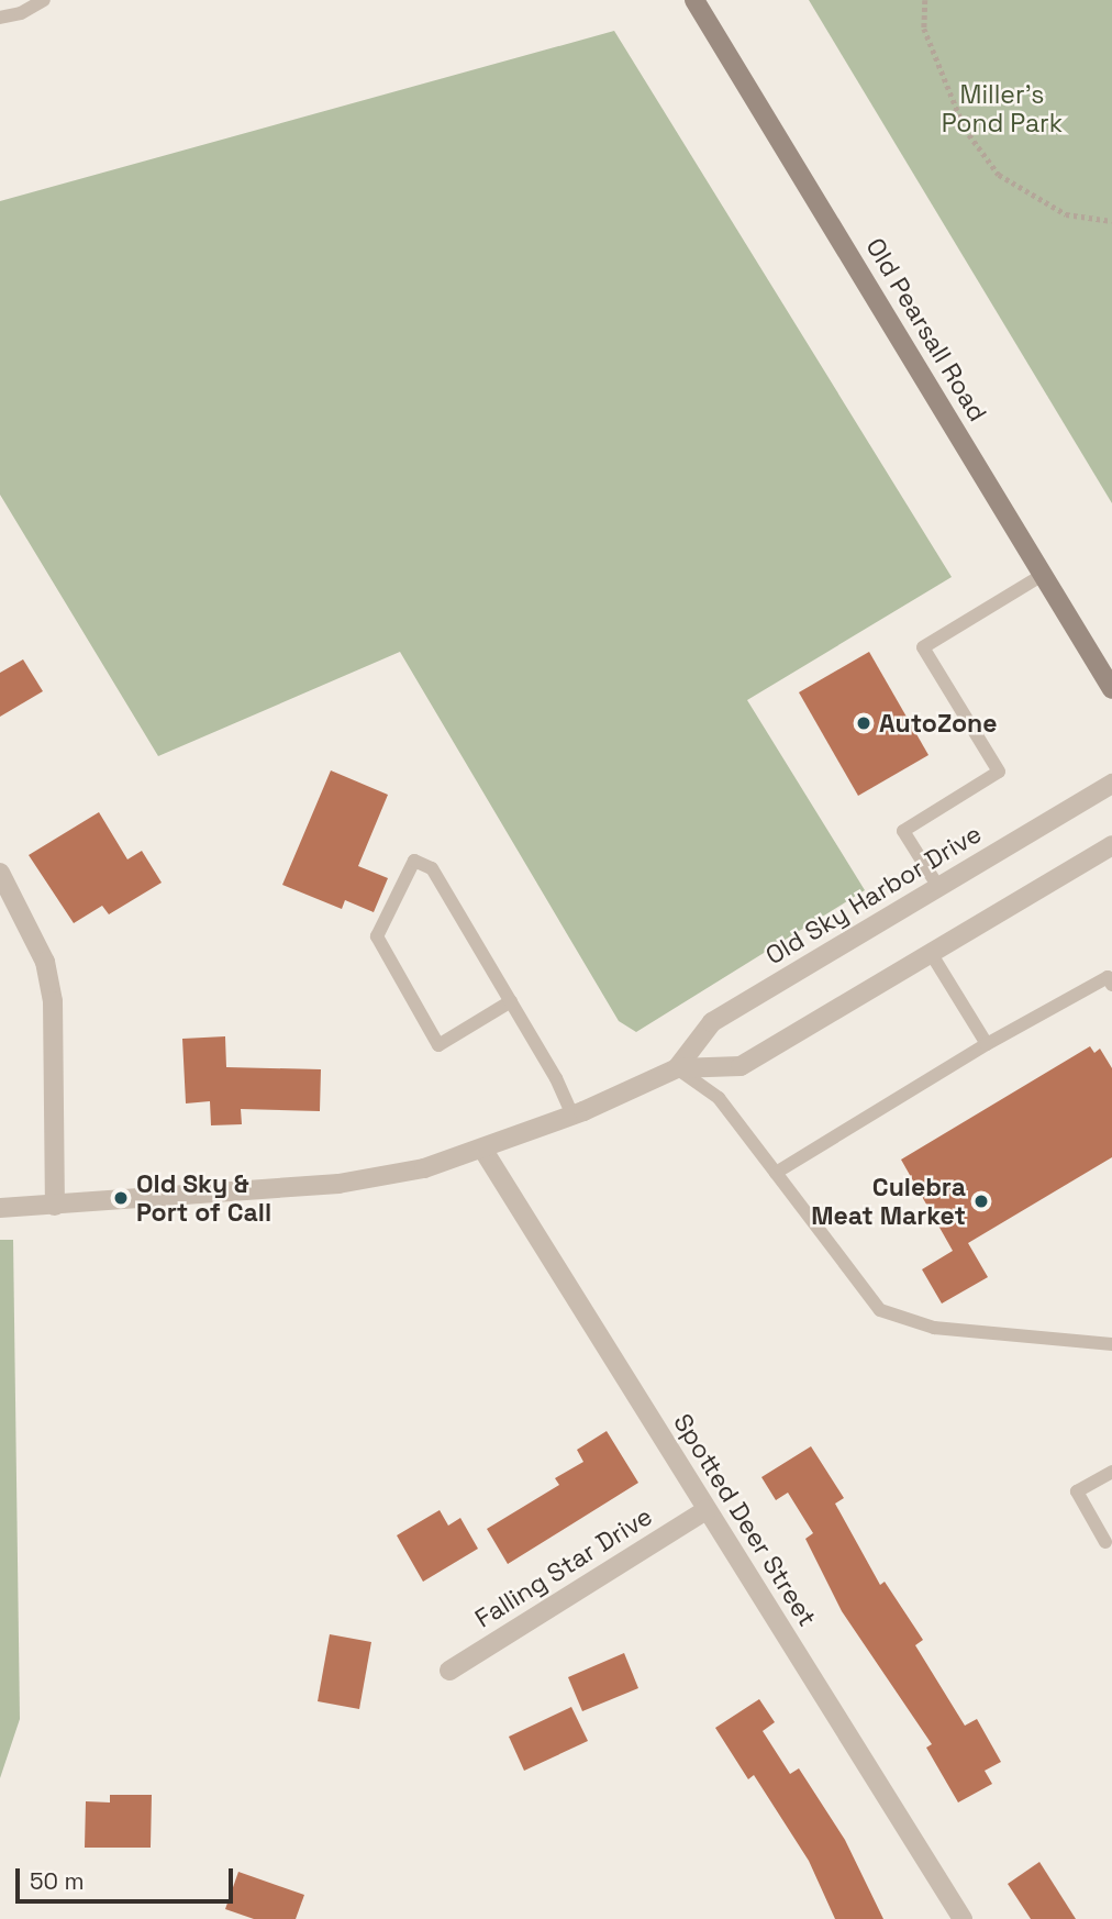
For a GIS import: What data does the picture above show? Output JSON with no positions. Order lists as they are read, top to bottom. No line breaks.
{"streets":{"main road":["Old Pearsall Road"],"street":["Old Sky Harbor Drive","Spotted Deer Street","Falling Star Drive"]},"crossings":[["Old Sky Harbor Drive","Spotted Deer Street"],["Spotted Deer Street","Falling Star Drive"]],"parks":["Miller's Pond Park"],"places":["AutoZone","Old Sky & Port of Call","Culebra Meat Market"],"scale_bar":"50 m"}
